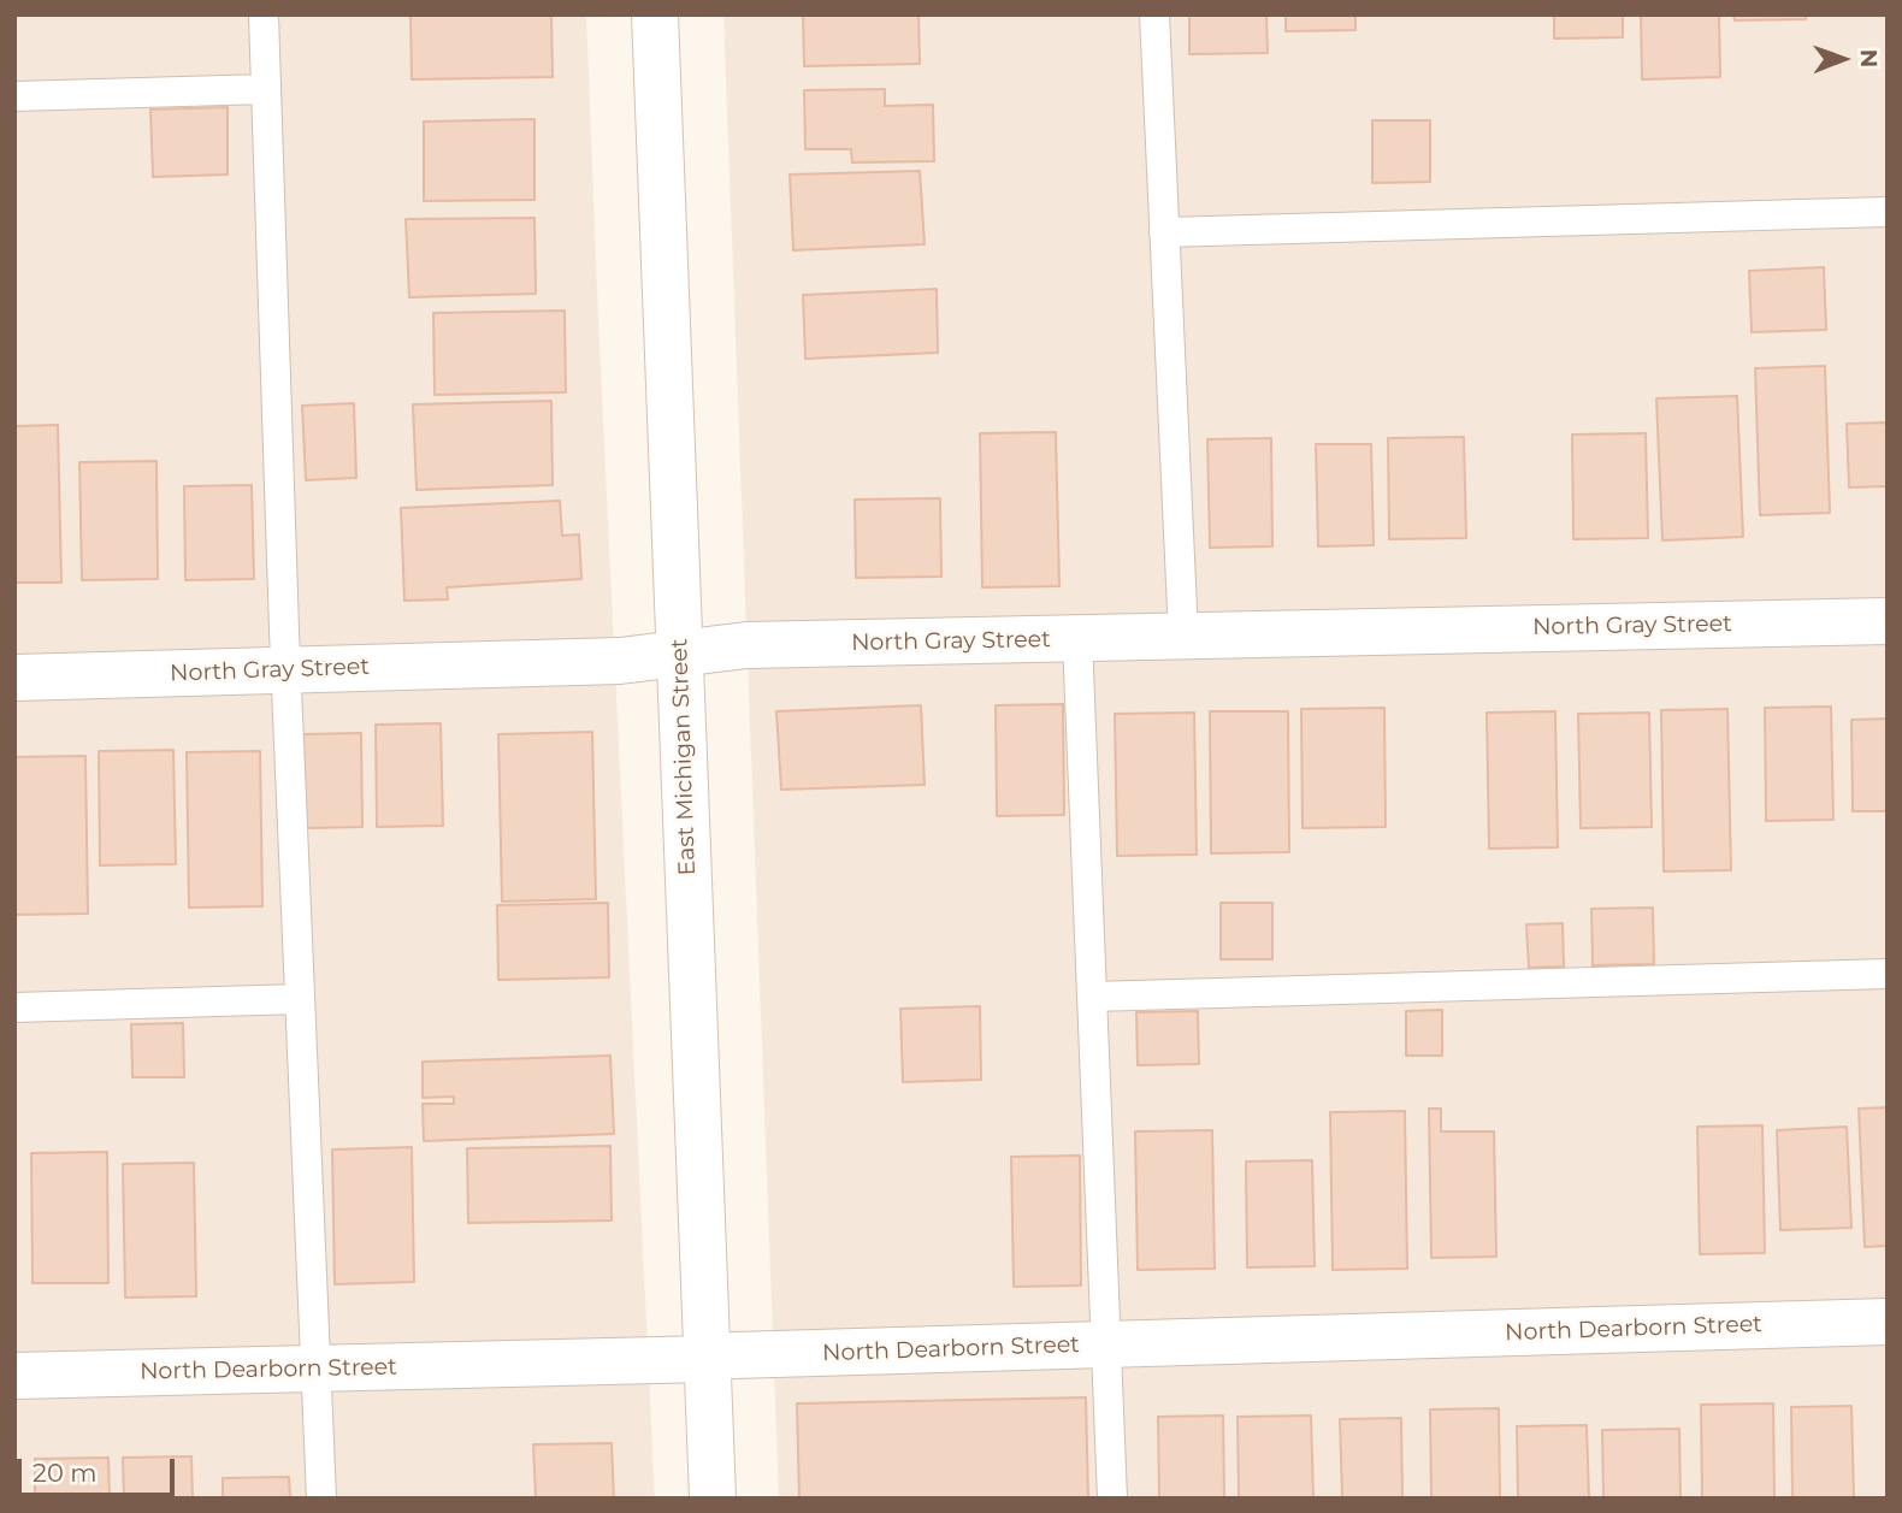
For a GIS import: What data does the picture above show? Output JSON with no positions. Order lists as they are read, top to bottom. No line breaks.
{"streets":{"street":["North Gray Street","East Michigan Street","North Dearborn Street"]},"crossings":[["North Gray Street","East Michigan Street"],["East Michigan Street","North Dearborn Street"]],"scale_bar":"20 m","north":"right"}
